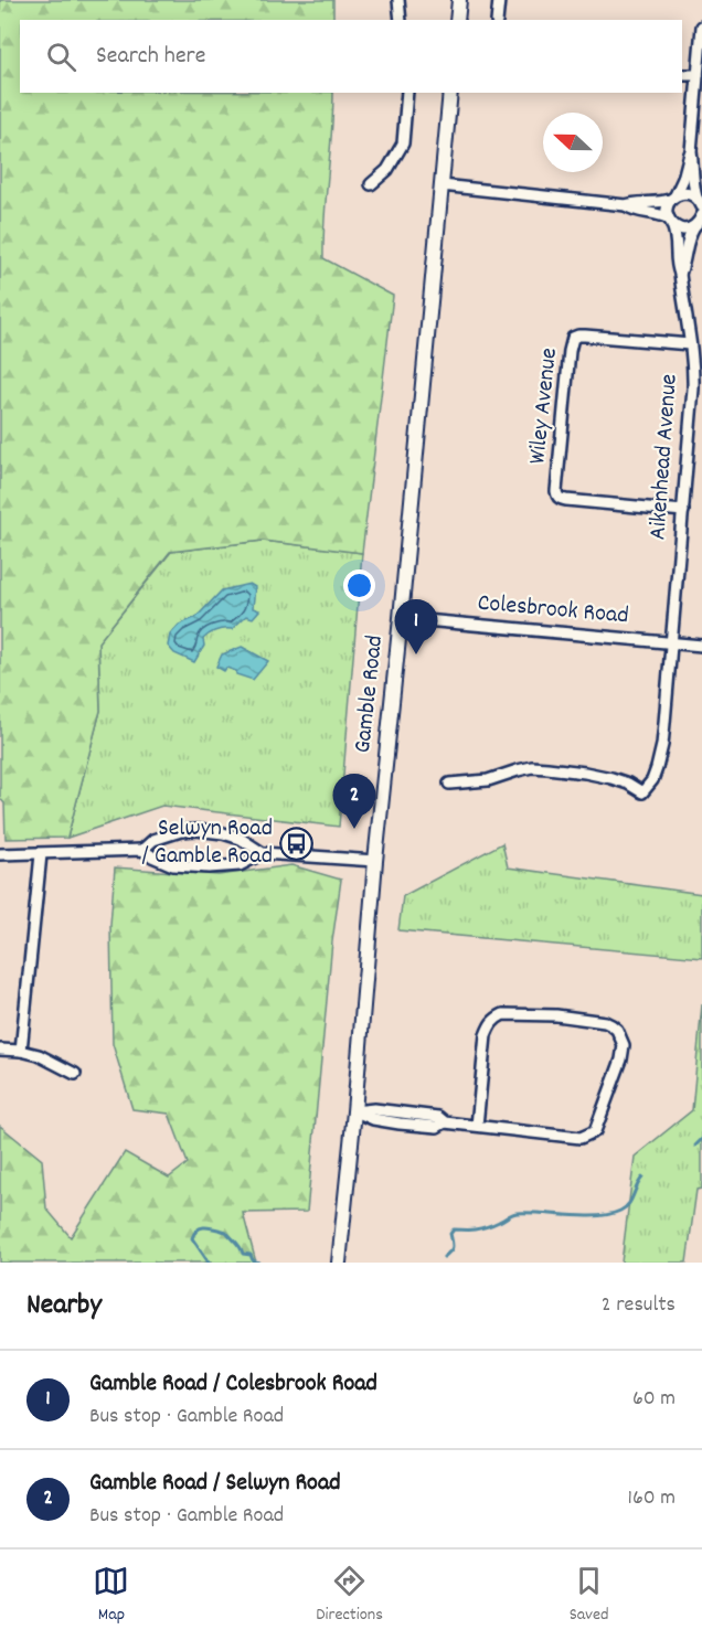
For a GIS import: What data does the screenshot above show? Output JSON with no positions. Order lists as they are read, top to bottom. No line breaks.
{"streets":{"main road":["Gamble Road"],"street":["Wiley Avenue","Aikenhead Avenue","Colesbrook Road"]},"crossings":[["Wiley Avenue","Aikenhead Avenue"],["Aikenhead Avenue","Colesbrook Road"],["Colesbrook Road","Gamble Road"]],"places":{"bus stop":["Selwyn Road / Gamble Road"]},"north":"left","page":{"search":"Search here","pins":["1","2"],"heading":["Nearby","2 results"],"list":[{"mark":"1","name":"Gamble Road / Colesbrook Road","note":"Bus stop · Gamble Road","value":"60 m"},{"mark":"2","name":"Gamble Road / Selwyn Road","note":"Bus stop · Gamble Road","value":"160 m"}],"nav":["Map","Directions","Saved"]}}
